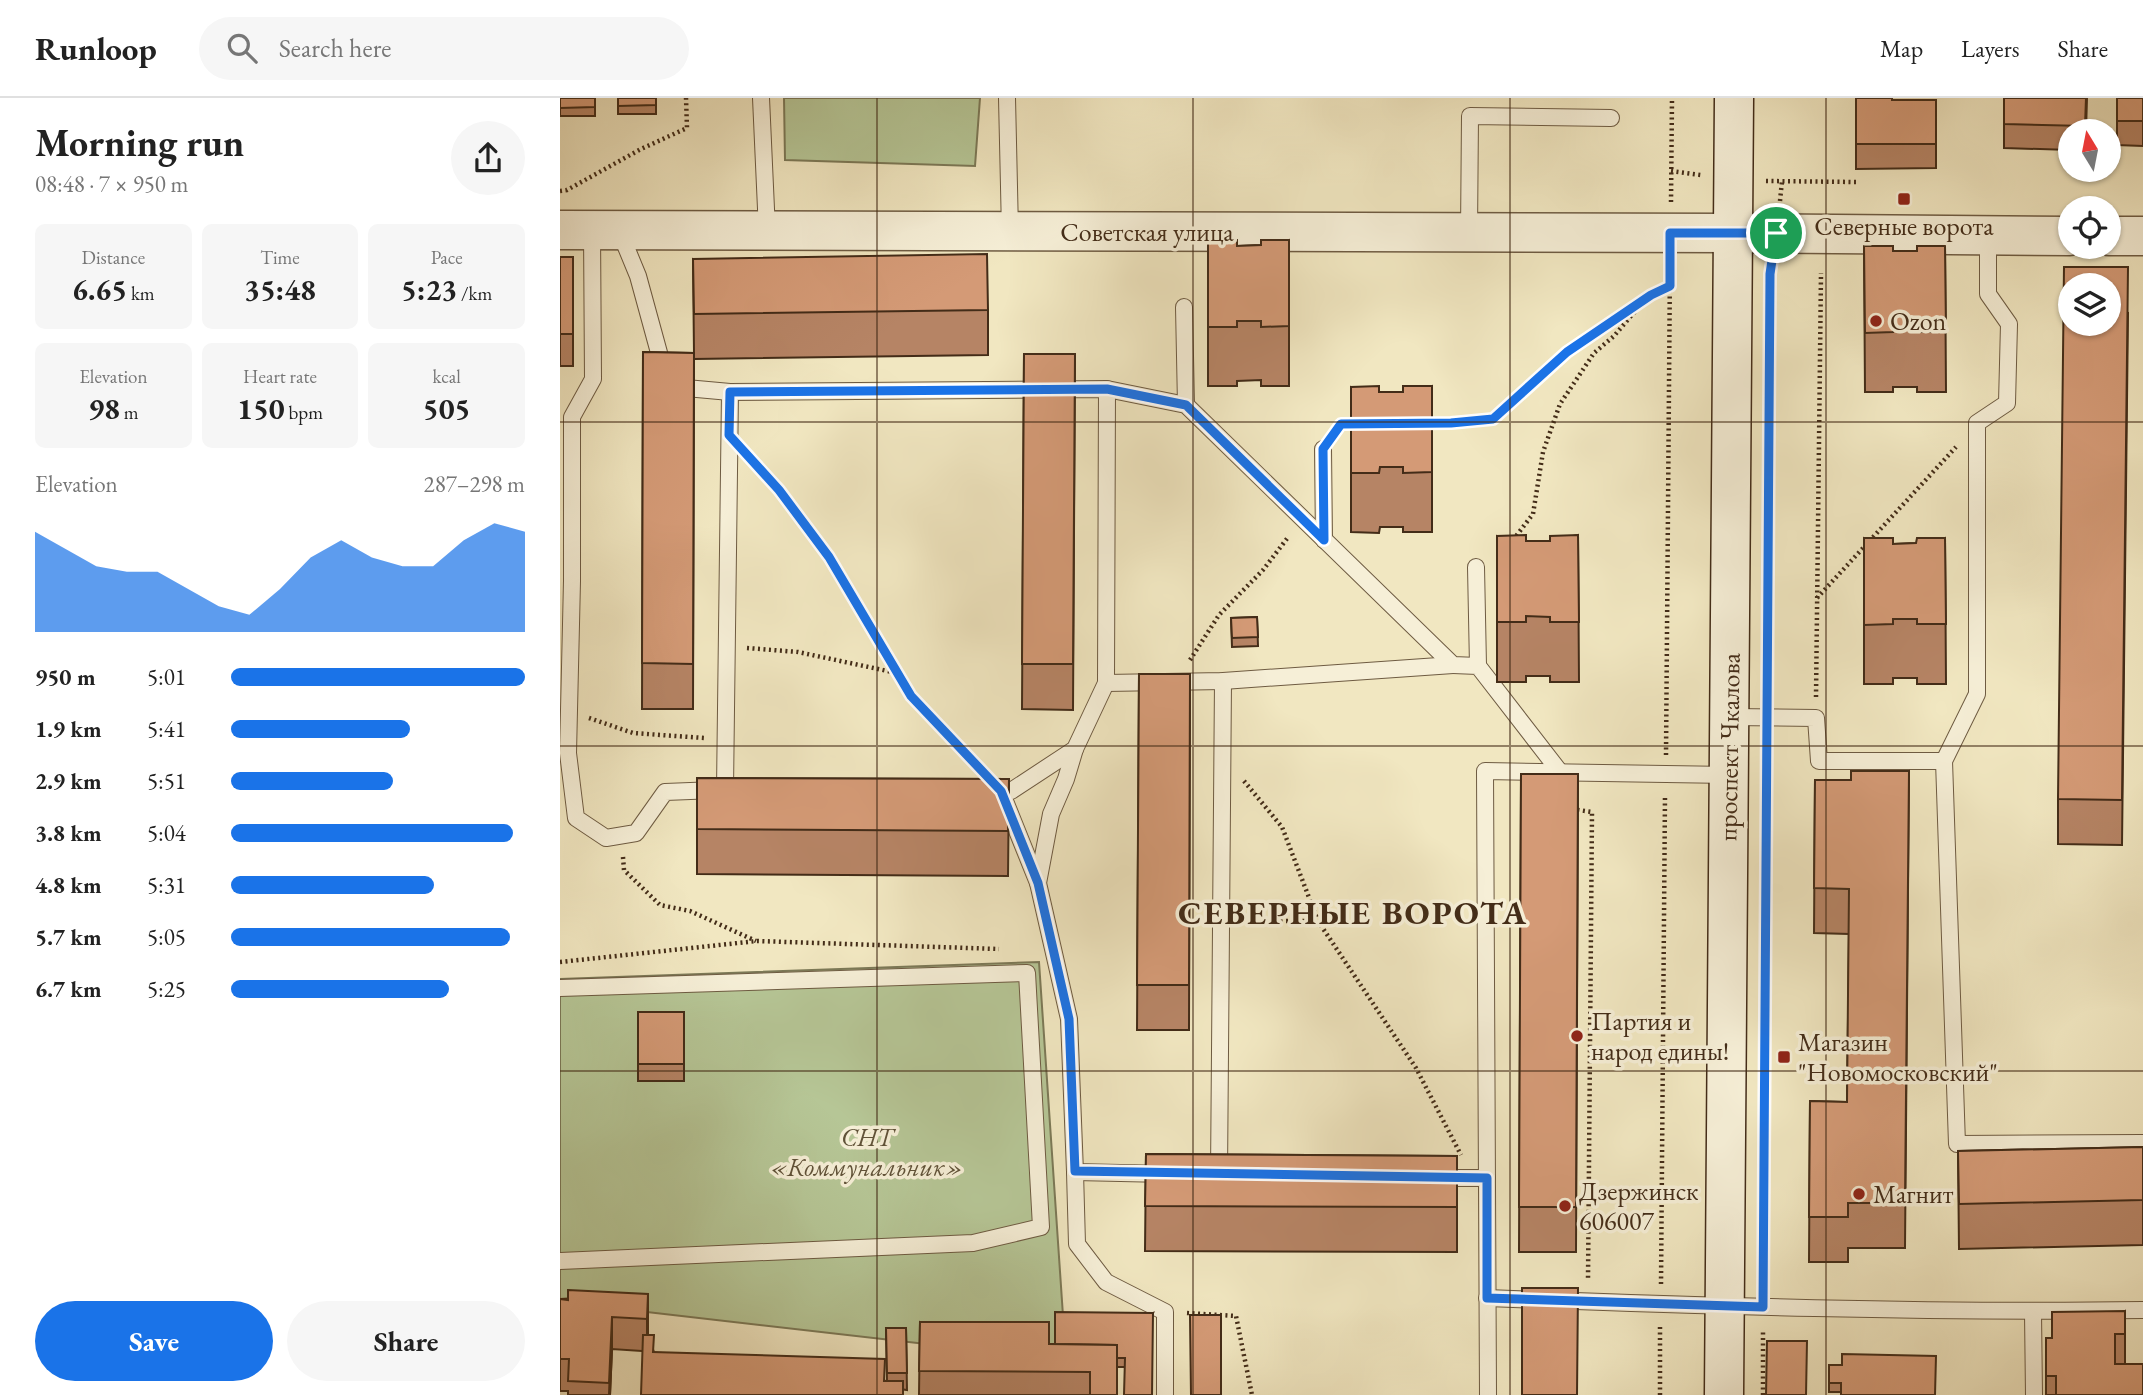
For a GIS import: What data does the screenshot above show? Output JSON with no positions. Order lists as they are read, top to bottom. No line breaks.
{"streets":{"street":["Советская улица","проспект Чкалова"]},"crossings":[["Советская улица","проспект Чкалова"]],"districts":["СЕВЕРНЫЕ ВОРОТА"],"parks":["СНТ «Коммунальник»"],"places":{"transit":["Северные ворота","Магазин \"Новомосковский\""],"other":["Ozon","Партия и народ едины!","Магнит","Дзержинск 606007"]},"north":"top","page":{"header":"Runloop","search":"Search here","nav":["Map","Layers","Share"],"heading":["Morning run","08:48 · 7 × 950 m"],"stats":[["Distance","6.65 km"],["Time","35:48"],["Pace","5:23 /km"],["Elevation","98 m"],["Heart rate","150 bpm"],["kcal","505"]],"chart":["Elevation","287–298 m"],"list":[{"name":"950 m","note":"5:01"},{"name":"1.9 km","note":"5:41"},{"name":"2.9 km","note":"5:51"},{"name":"3.8 km","note":"5:04"},{"name":"4.8 km","note":"5:31"},{"name":"5.7 km","note":"5:05"},{"name":"6.7 km","note":"5:25"}],"buttons":["Save","Share"]}}
